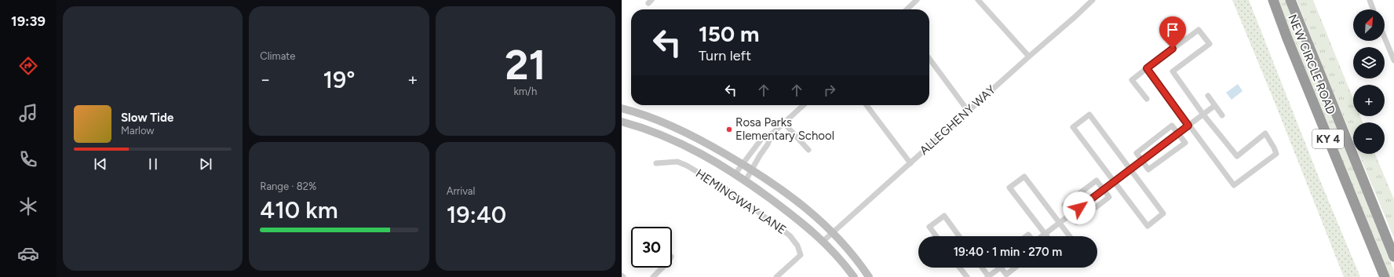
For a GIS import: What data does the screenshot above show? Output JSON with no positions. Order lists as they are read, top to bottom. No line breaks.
{"streets":{"highway":["NEW CIRCLE ROAD","KY 4"],"street":["ALLEGHENY WAY","HEMINGWAY LANE"]},"places":["Rosa Parks Elementary School"],"north":"top right","page":{"tabs":"19:39","tile":["Climate",["21","km/h"],["Range · 82%","410 km"],["Arrival","19:40"]],"map_buttons":["+","−"],"turn":["150 m","Turn left"],"heat":["−","19°","+"],"song":["Slow Tide","Marlow"],"limit":"30","trip":"19:40 · 1 min · 270 m"}}
